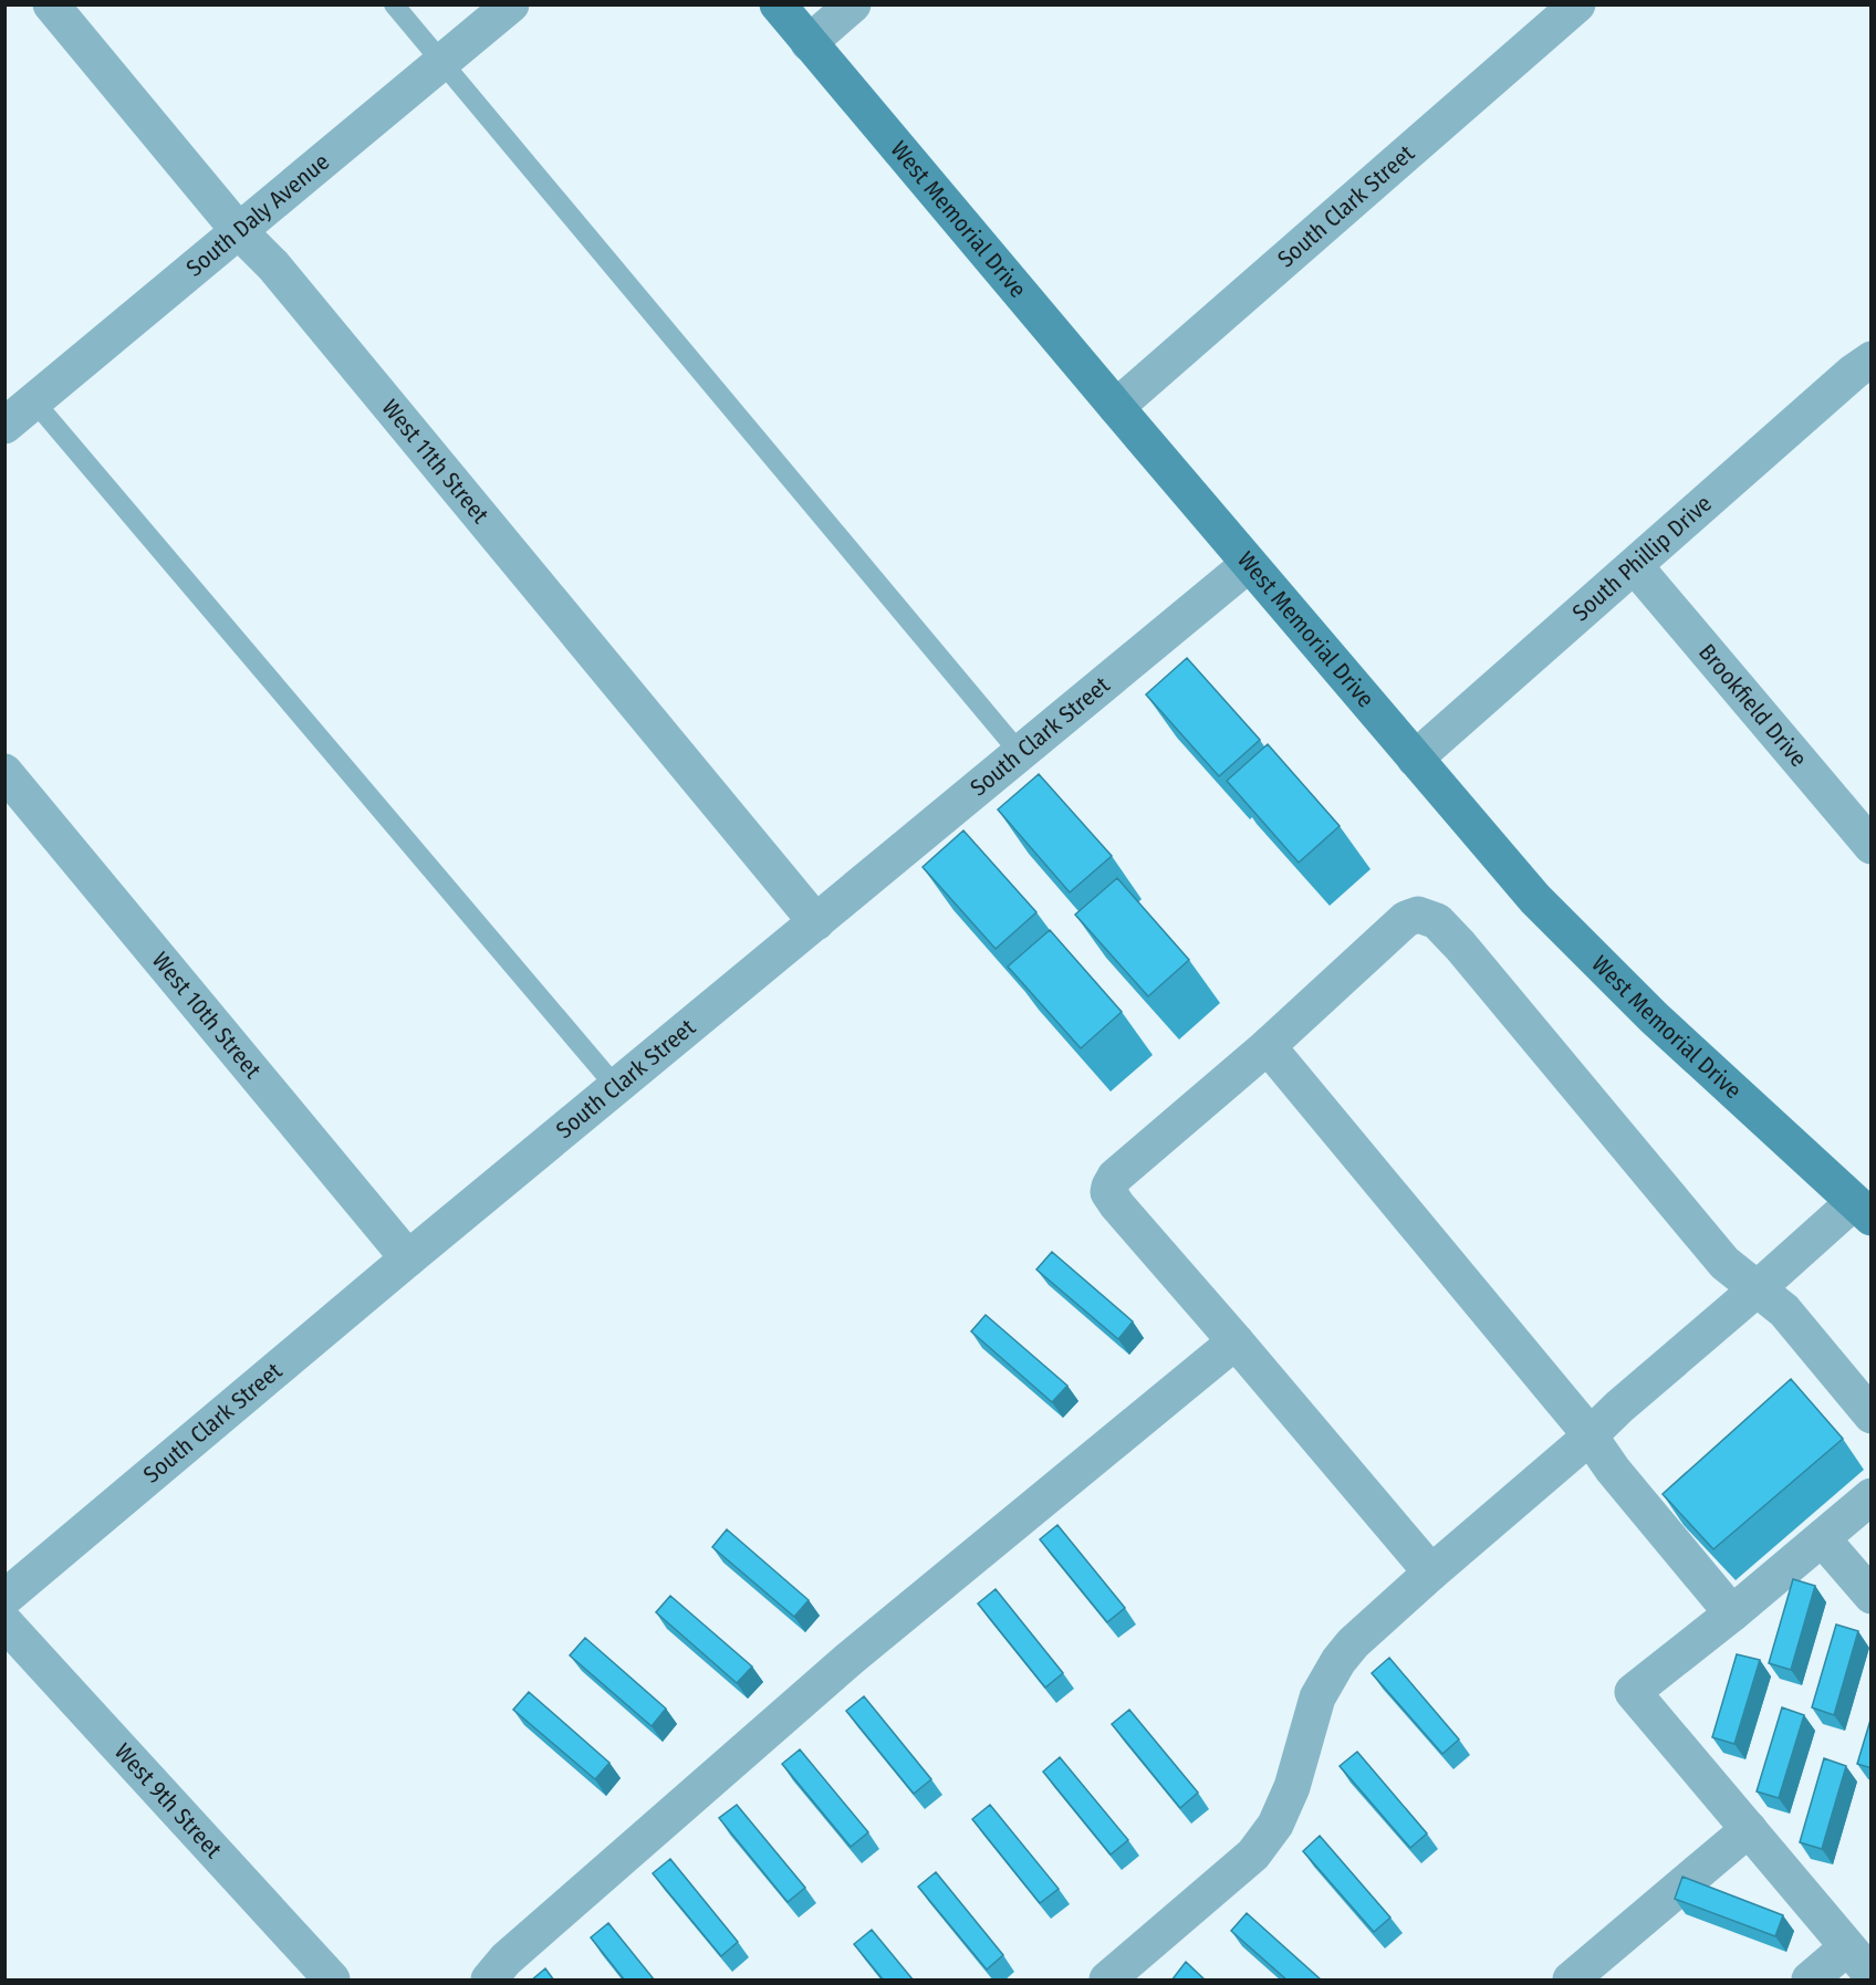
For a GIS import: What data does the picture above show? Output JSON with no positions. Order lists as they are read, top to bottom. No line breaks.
{"streets":{"main road":["West Memorial Drive"],"street":["South Clark Street","South Daly Avenue","West 11th Street","South Phillip Drive","Brookfield Drive","West 10th Street","West 9th Street"]},"crossings":[["South Clark Street","West Memorial Drive"],["South Clark Street","West 11th Street"],["South Clark Street","West 10th Street"],["South Daly Avenue","West 11th Street"],["West Memorial Drive","South Phillip Drive"],["South Phillip Drive","Brookfield Drive"]]}
